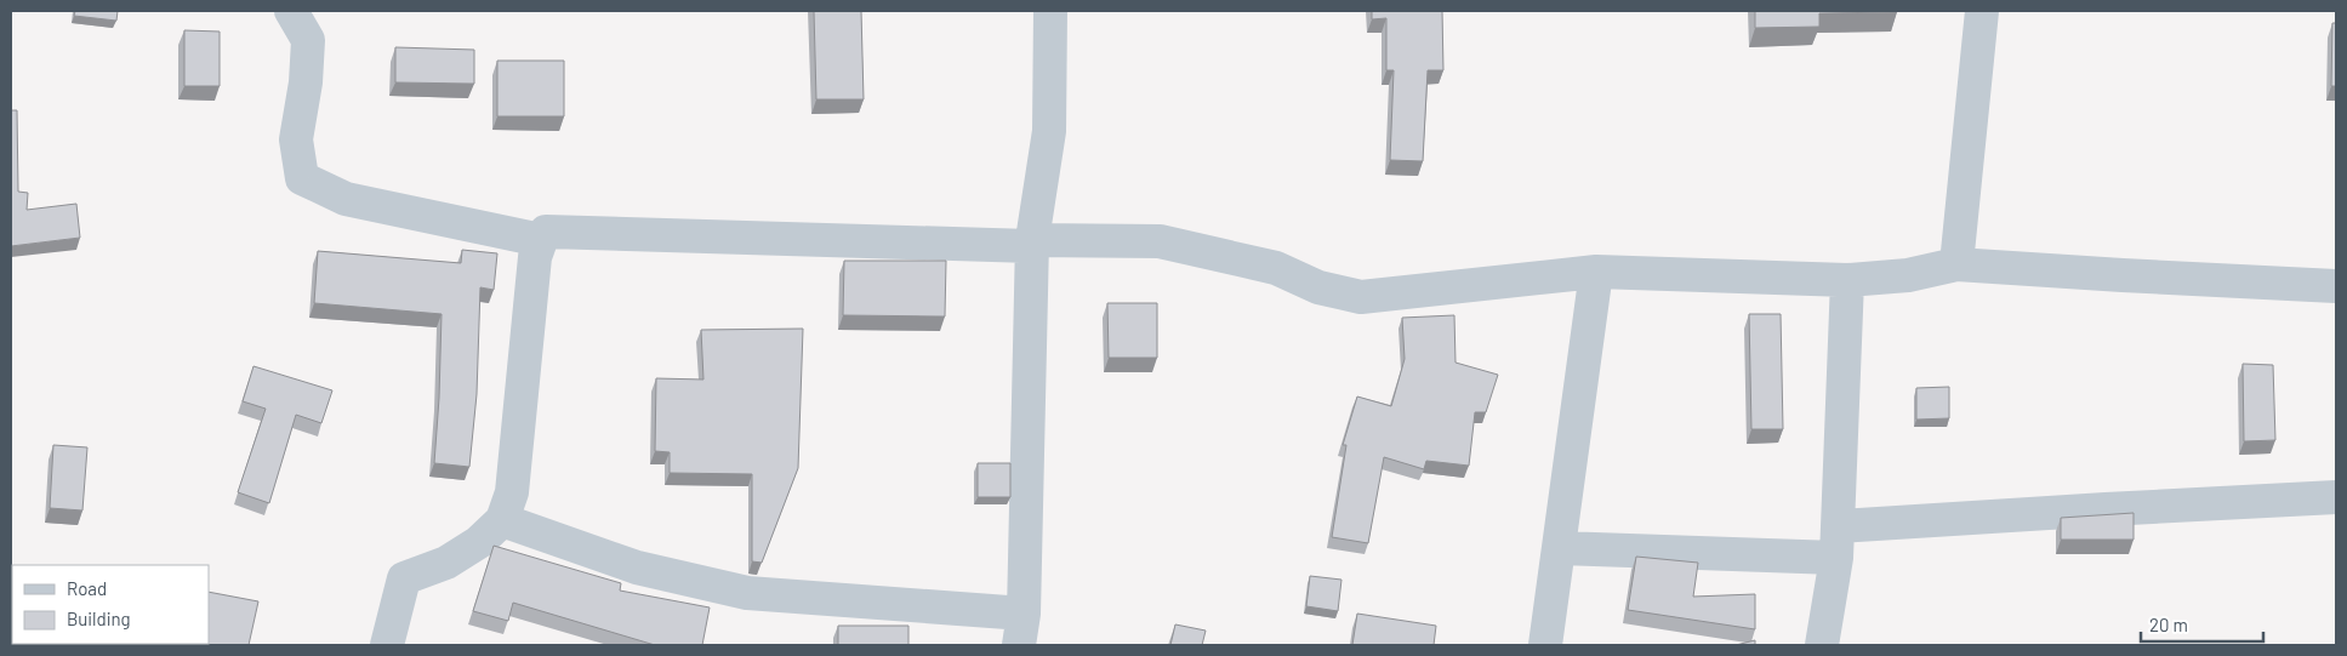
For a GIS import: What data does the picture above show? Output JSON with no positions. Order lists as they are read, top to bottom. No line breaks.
{"legend":["Road","Building"],"scale_bar":"20 m"}
